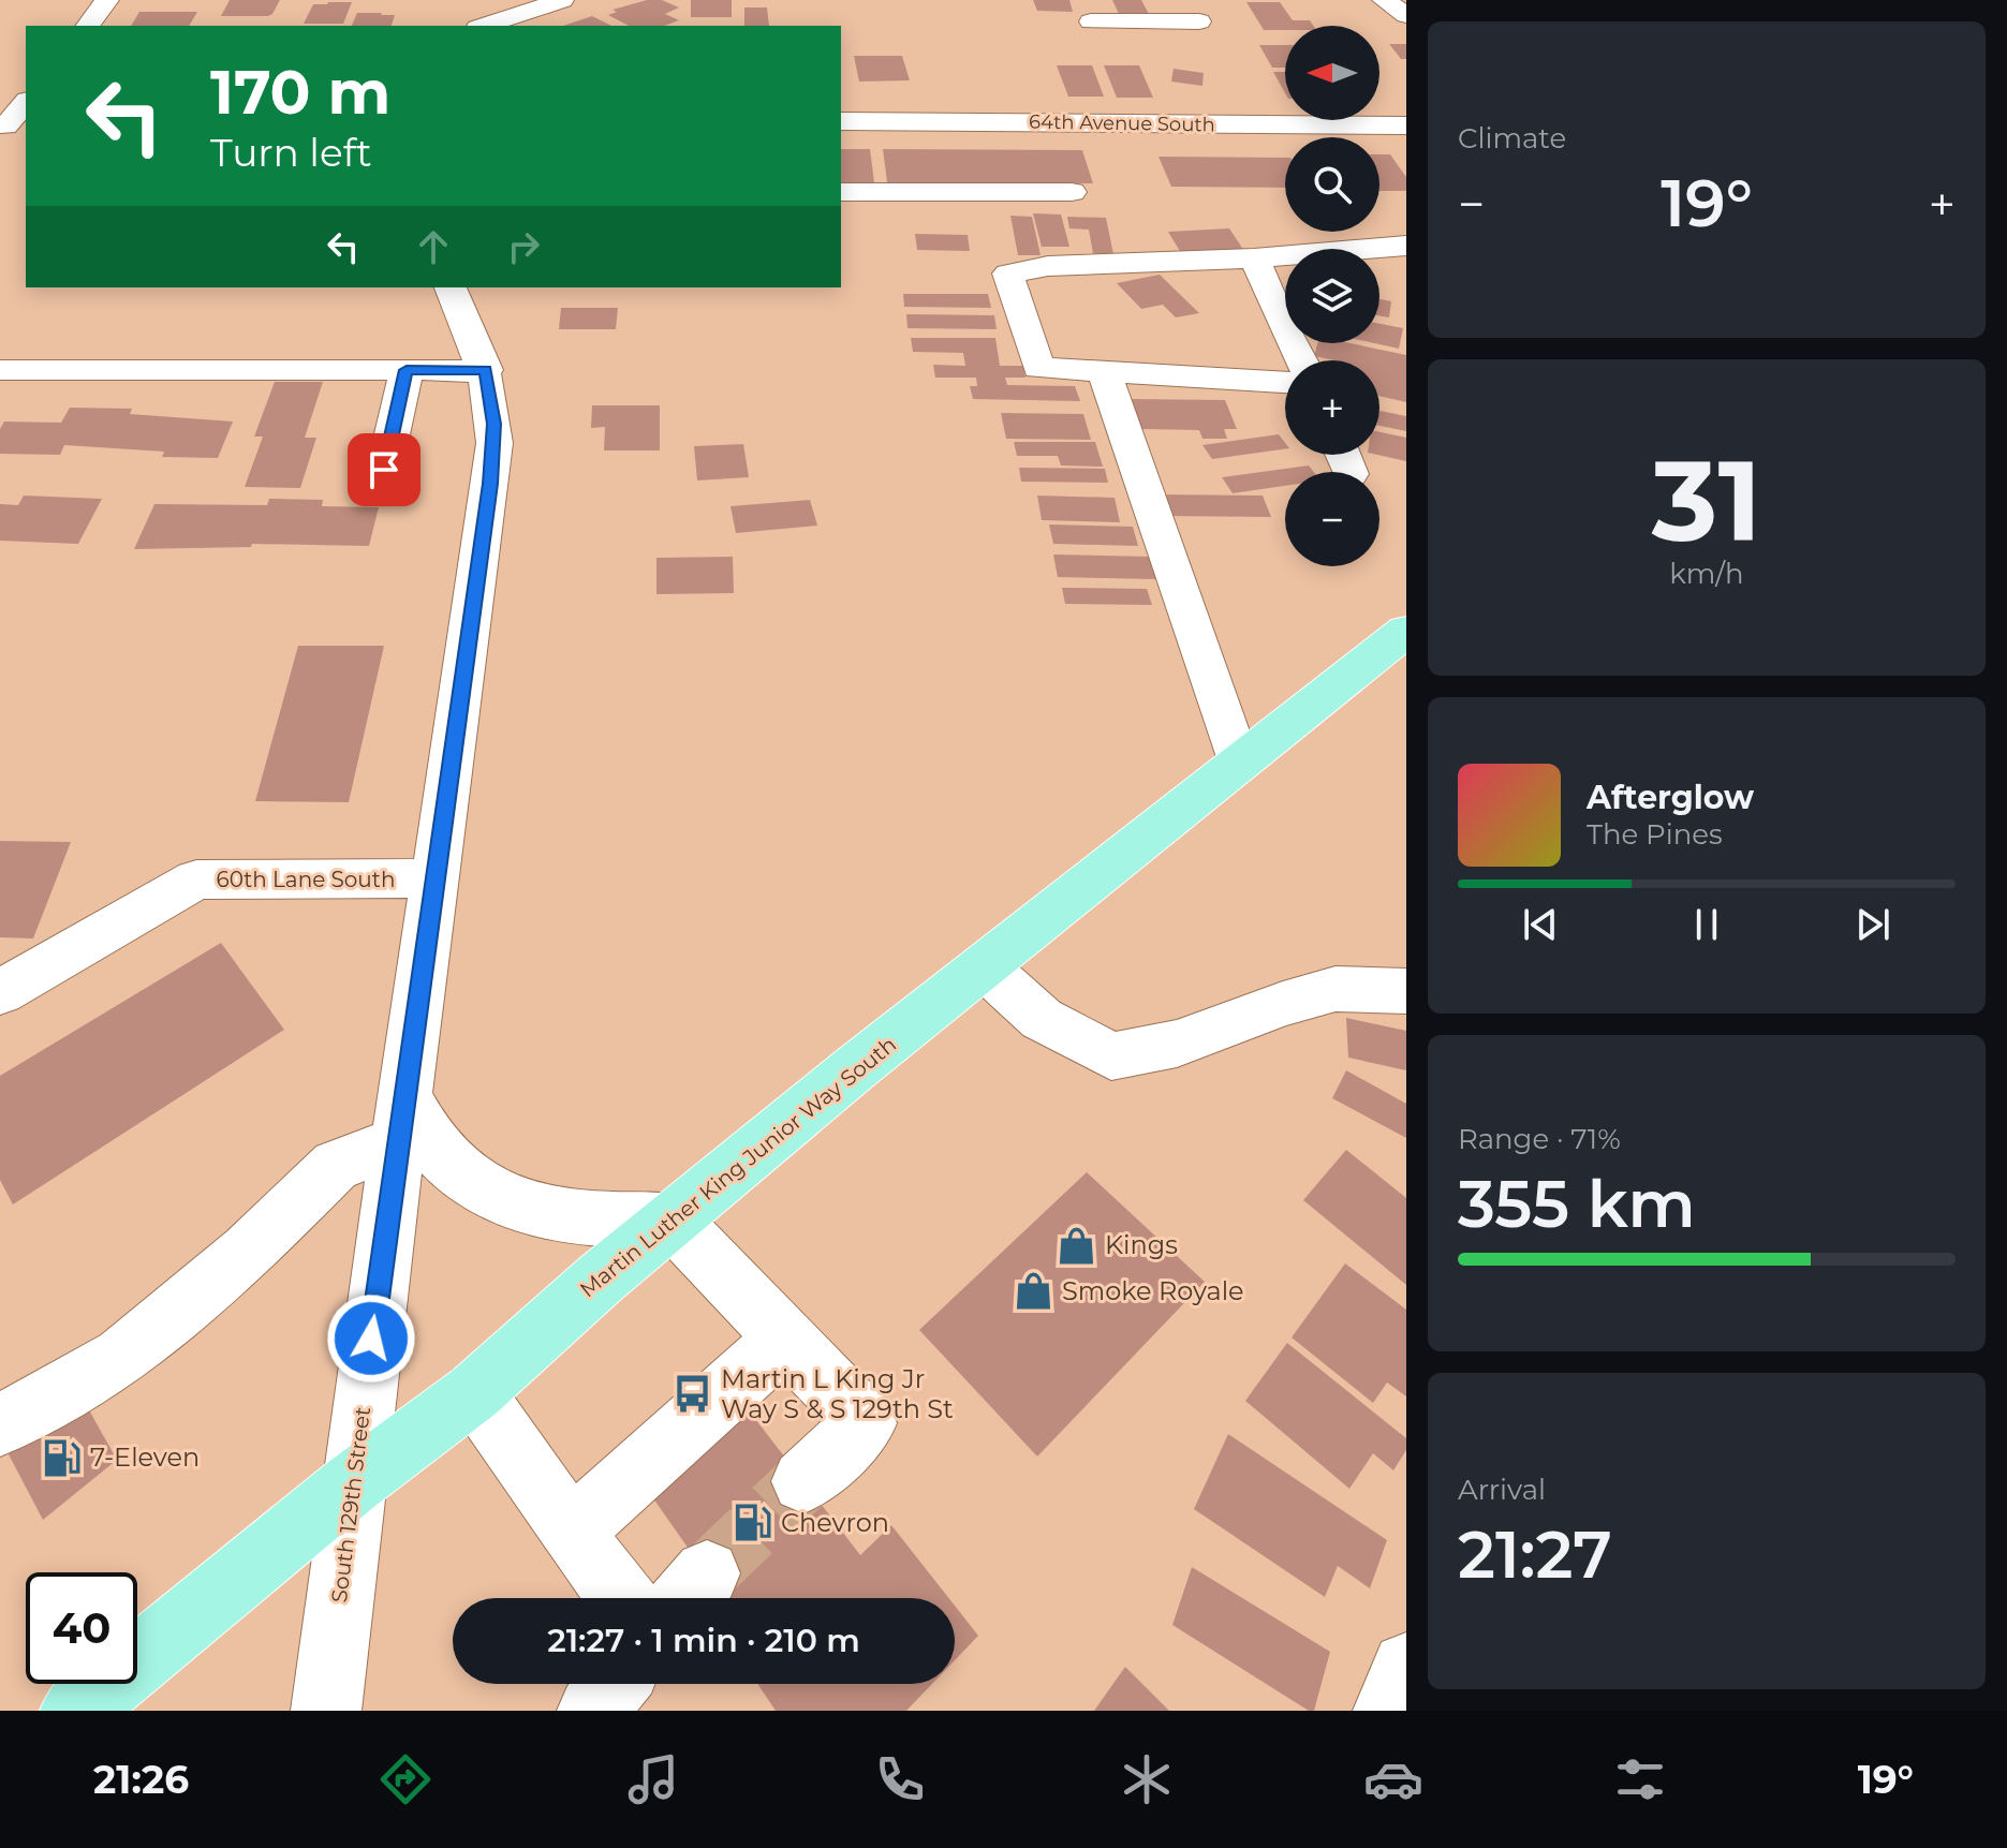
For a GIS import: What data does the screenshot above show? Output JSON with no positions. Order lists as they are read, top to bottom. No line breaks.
{"streets":{"main road":["Martin Luther King Junior Way South"],"street":["64th Avenue South","60th Lane South","South 129th Street"]},"crossings":[["60th Lane South","South 129th Street"],["Martin Luther King Junior Way South","South 129th Street"]],"places":{"shop":["Kings","Smoke Royale"],"bus stop":["Martin L King Jr Way S & S 129th St"],"fuel station":["7-Eleven","Chevron"]},"north":"left","page":{"tile":["Climate",["31","km/h"],["Range · 71%","355 km"],["Arrival","21:27"]],"map_buttons":["+","−"],"turn":["170 m","Turn left"],"heat":["−","19°","+"],"song":["Afterglow","The Pines"],"limit":"40","trip":"21:27 · 1 min · 210 m","tabs":["21:26","19°"]}}
